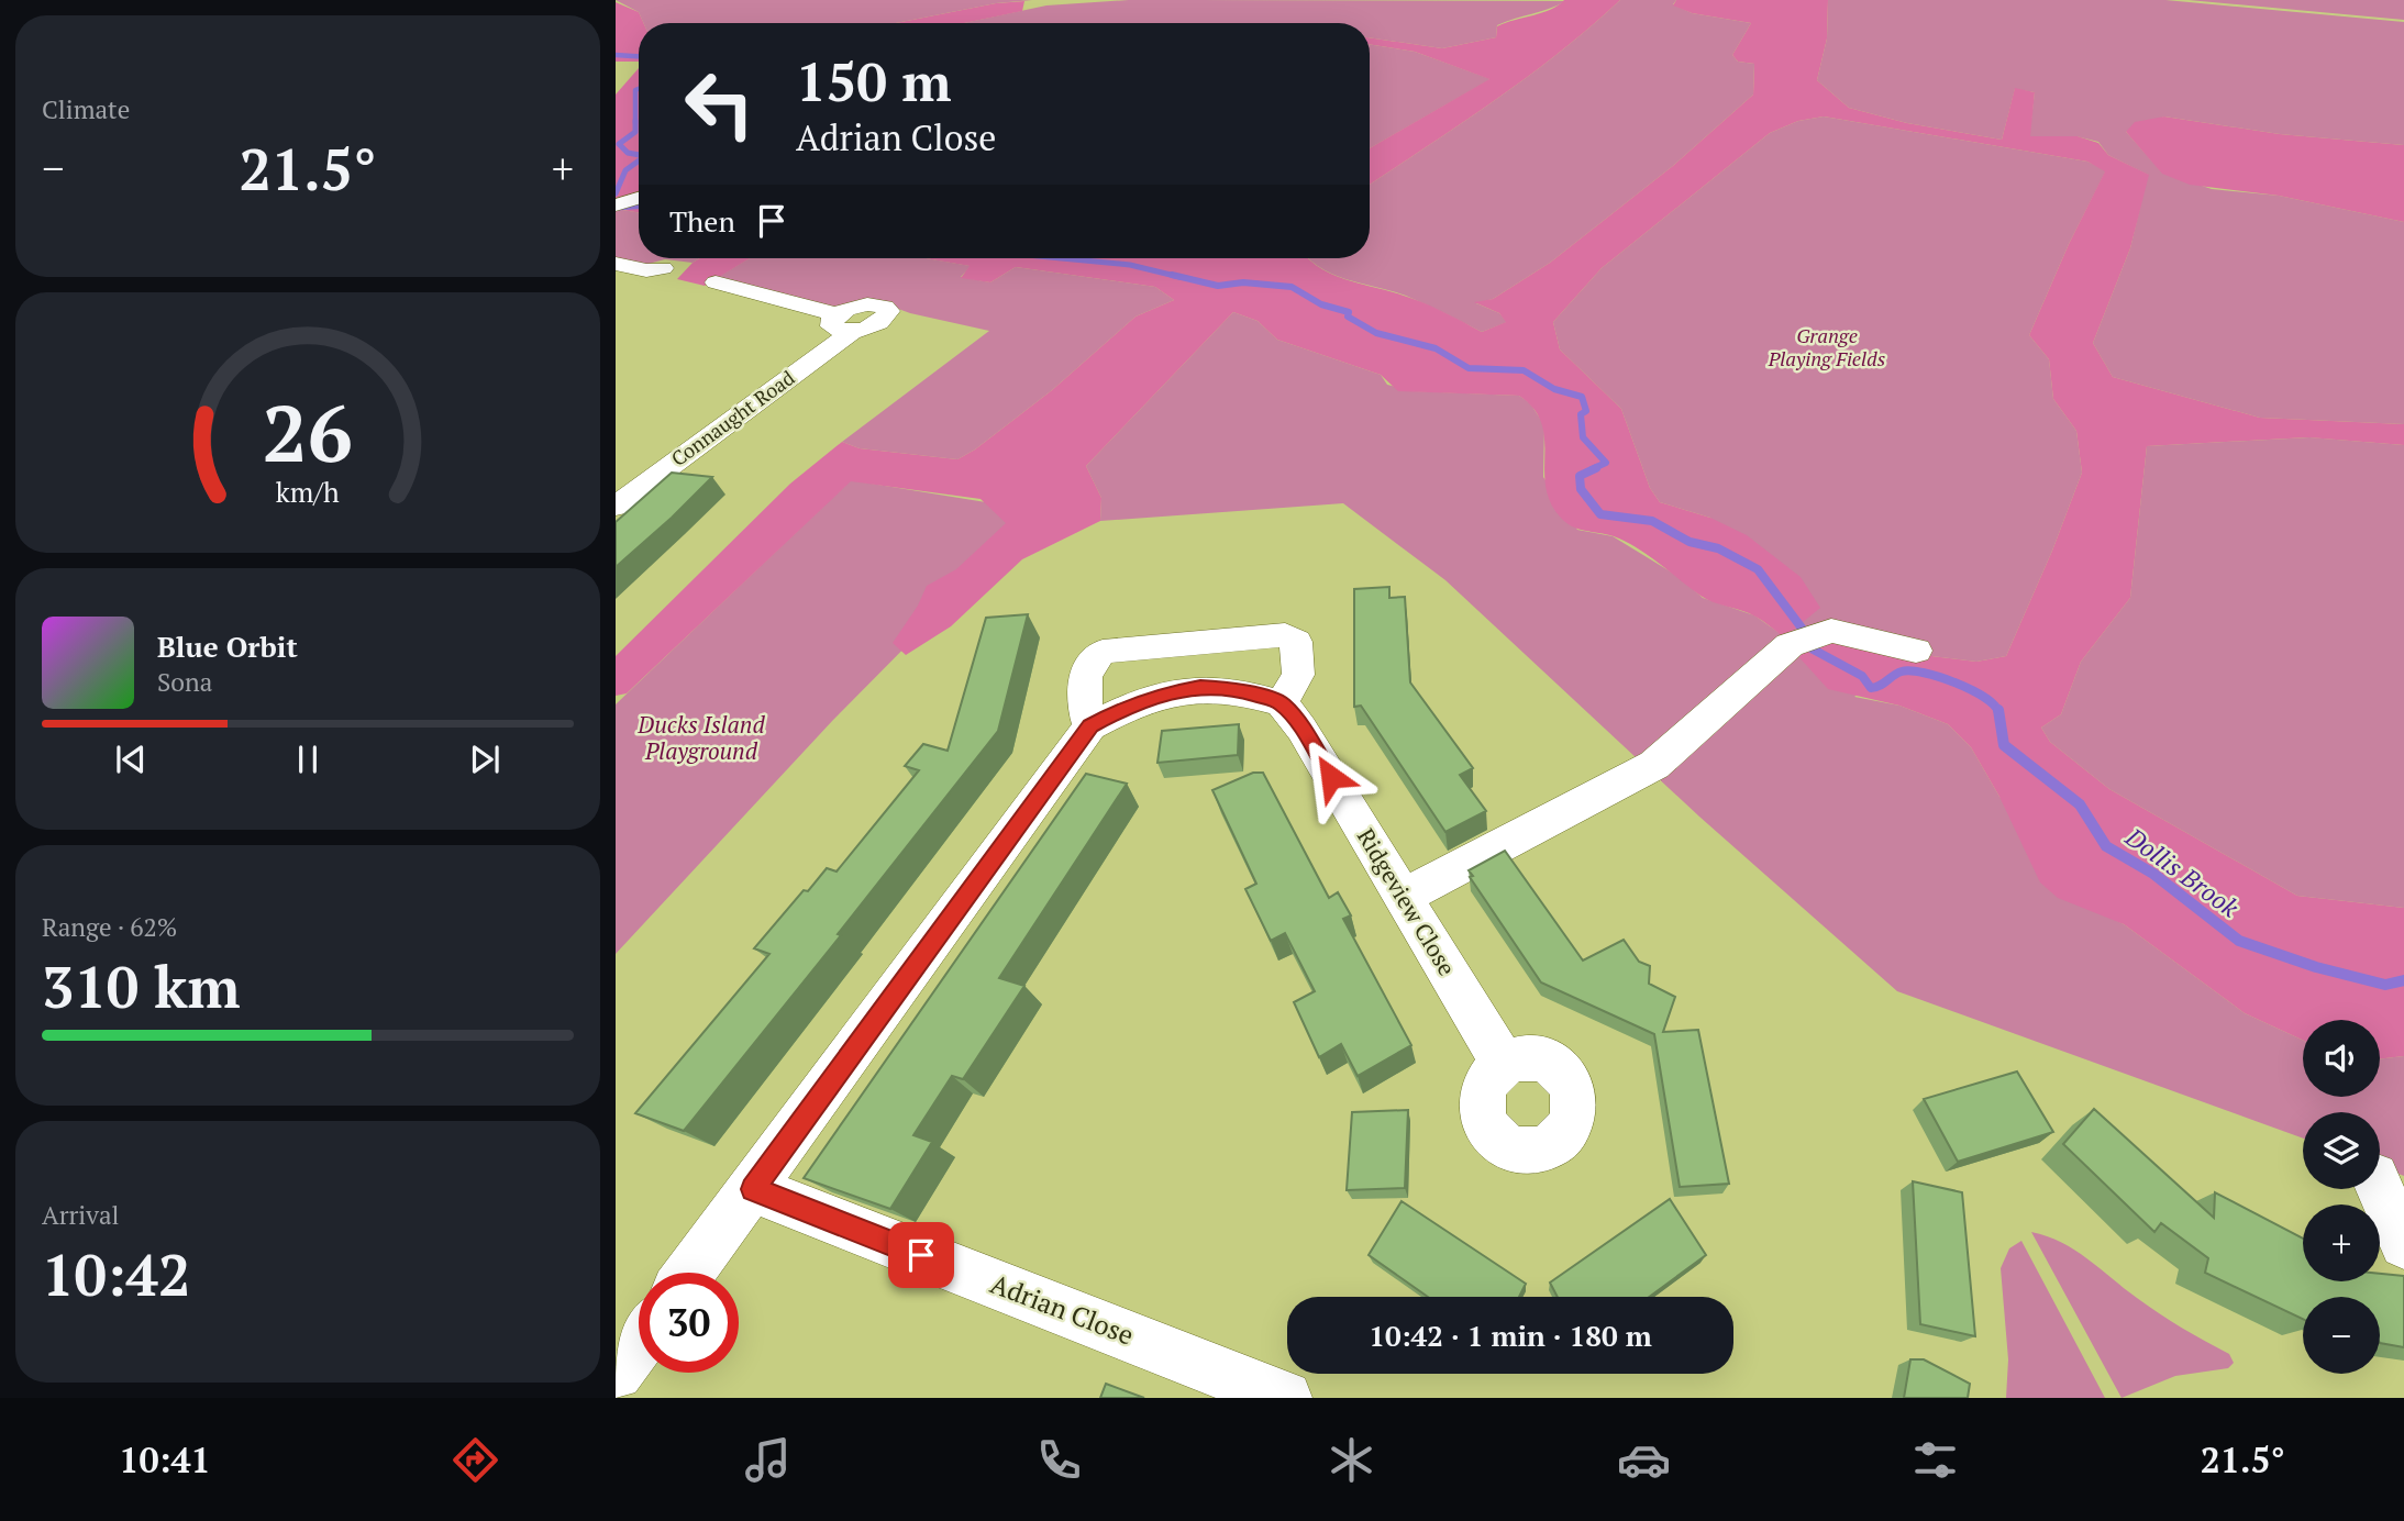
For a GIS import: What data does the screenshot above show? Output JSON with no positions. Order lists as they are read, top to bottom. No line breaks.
{"streets":{"street":["Connaught Road","Ridgeview Close","Adrian Close"]},"water":["Dollis Brook"],"parks":["Grange Playing Fields","Ducks Island Playground"],"page":{"tile":["Climate",["Range · 62%","310 km"],["Arrival","10:42"]],"turn":["150 m","Adrian Close"],"heat":["−","21.5°","+"],"then":"Then","song":["Blue Orbit","Sona"],"map_buttons":["+","−"],"limit":"30","trip":"10:42 · 1 min · 180 m","tabs":["10:41","21.5°"],"gauge":["26","km/h"]}}
